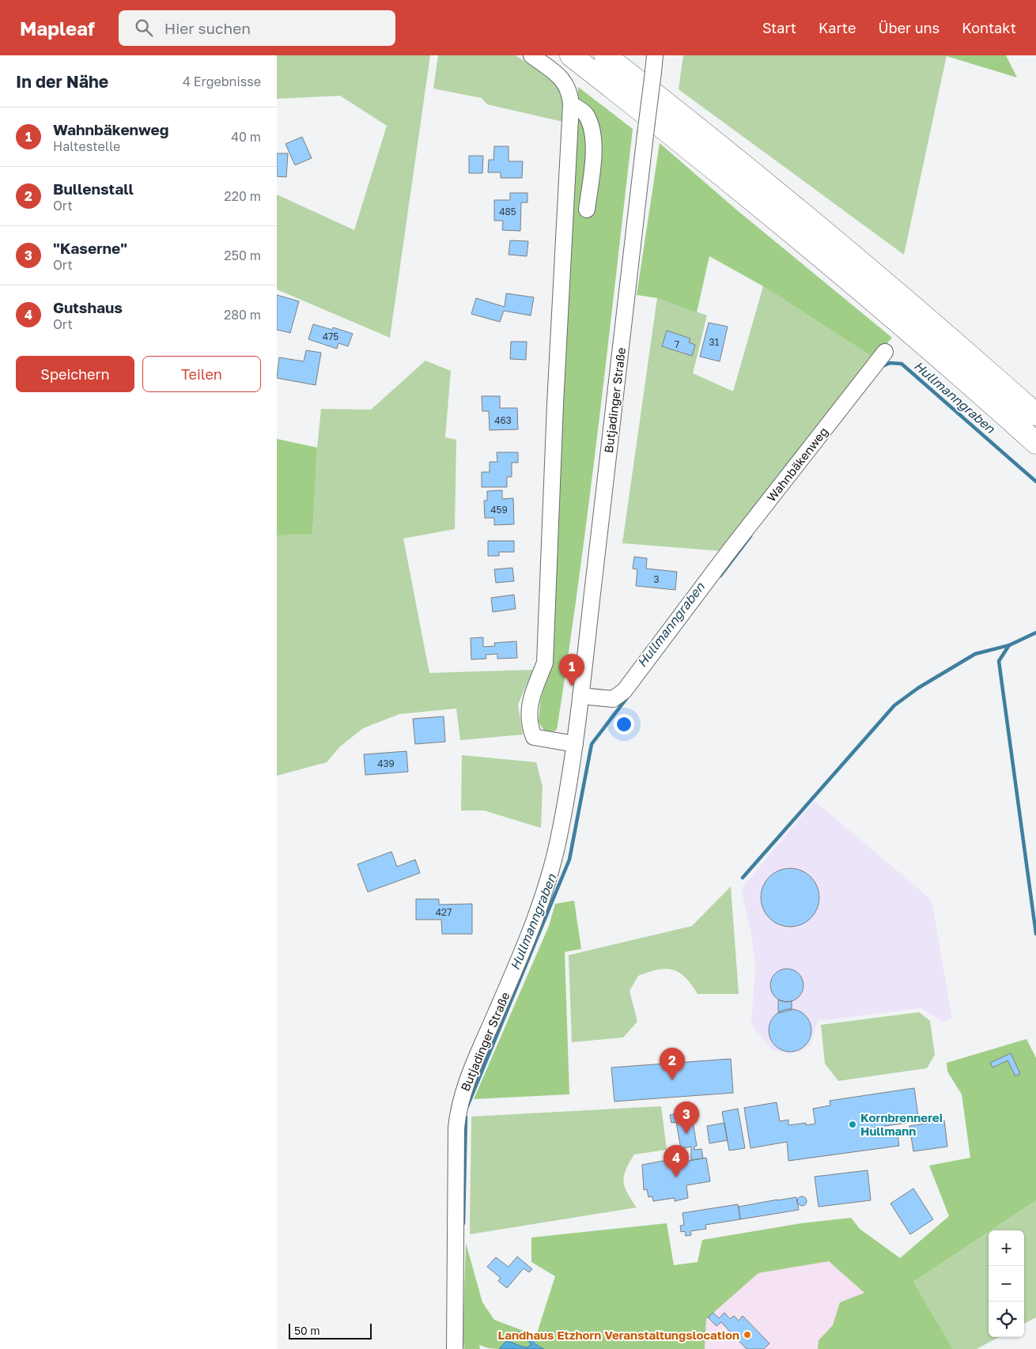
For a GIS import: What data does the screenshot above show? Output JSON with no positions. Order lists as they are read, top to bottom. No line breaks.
{"streets":{"street":["Butjadinger Straße","Wahnbäkenweg"]},"crossings":[["Butjadinger Straße","Wahnbäkenweg"]],"water":["Hullmanngraben"],"places":["Kornbrennerei Hullmann","Landhaus Etzhorn Veranstaltungslocation"],"house_numbers":["485","475","31","7","463","459","3","439","427"],"scale_bar":"50 m","page":{"header":"Mapleaf","search":"Hier suchen","nav":["Start","Karte","Über uns","Kontakt"],"heading":["In der Nähe","4 Ergebnisse"],"list":[{"mark":"1","name":"Wahnbäkenweg","note":"Haltestelle","value":"40 m"},{"mark":"2","name":"Bullenstall","note":"Ort","value":"220 m"},{"mark":"3","name":"\"Kaserne\"","note":"Ort","value":"250 m"},{"mark":"4","name":"Gutshaus","note":"Ort","value":"280 m"}],"buttons":["Speichern","Teilen"],"pins":["1","2","3","4"],"map_buttons":["+","−"],"scale":"50 m"}}
